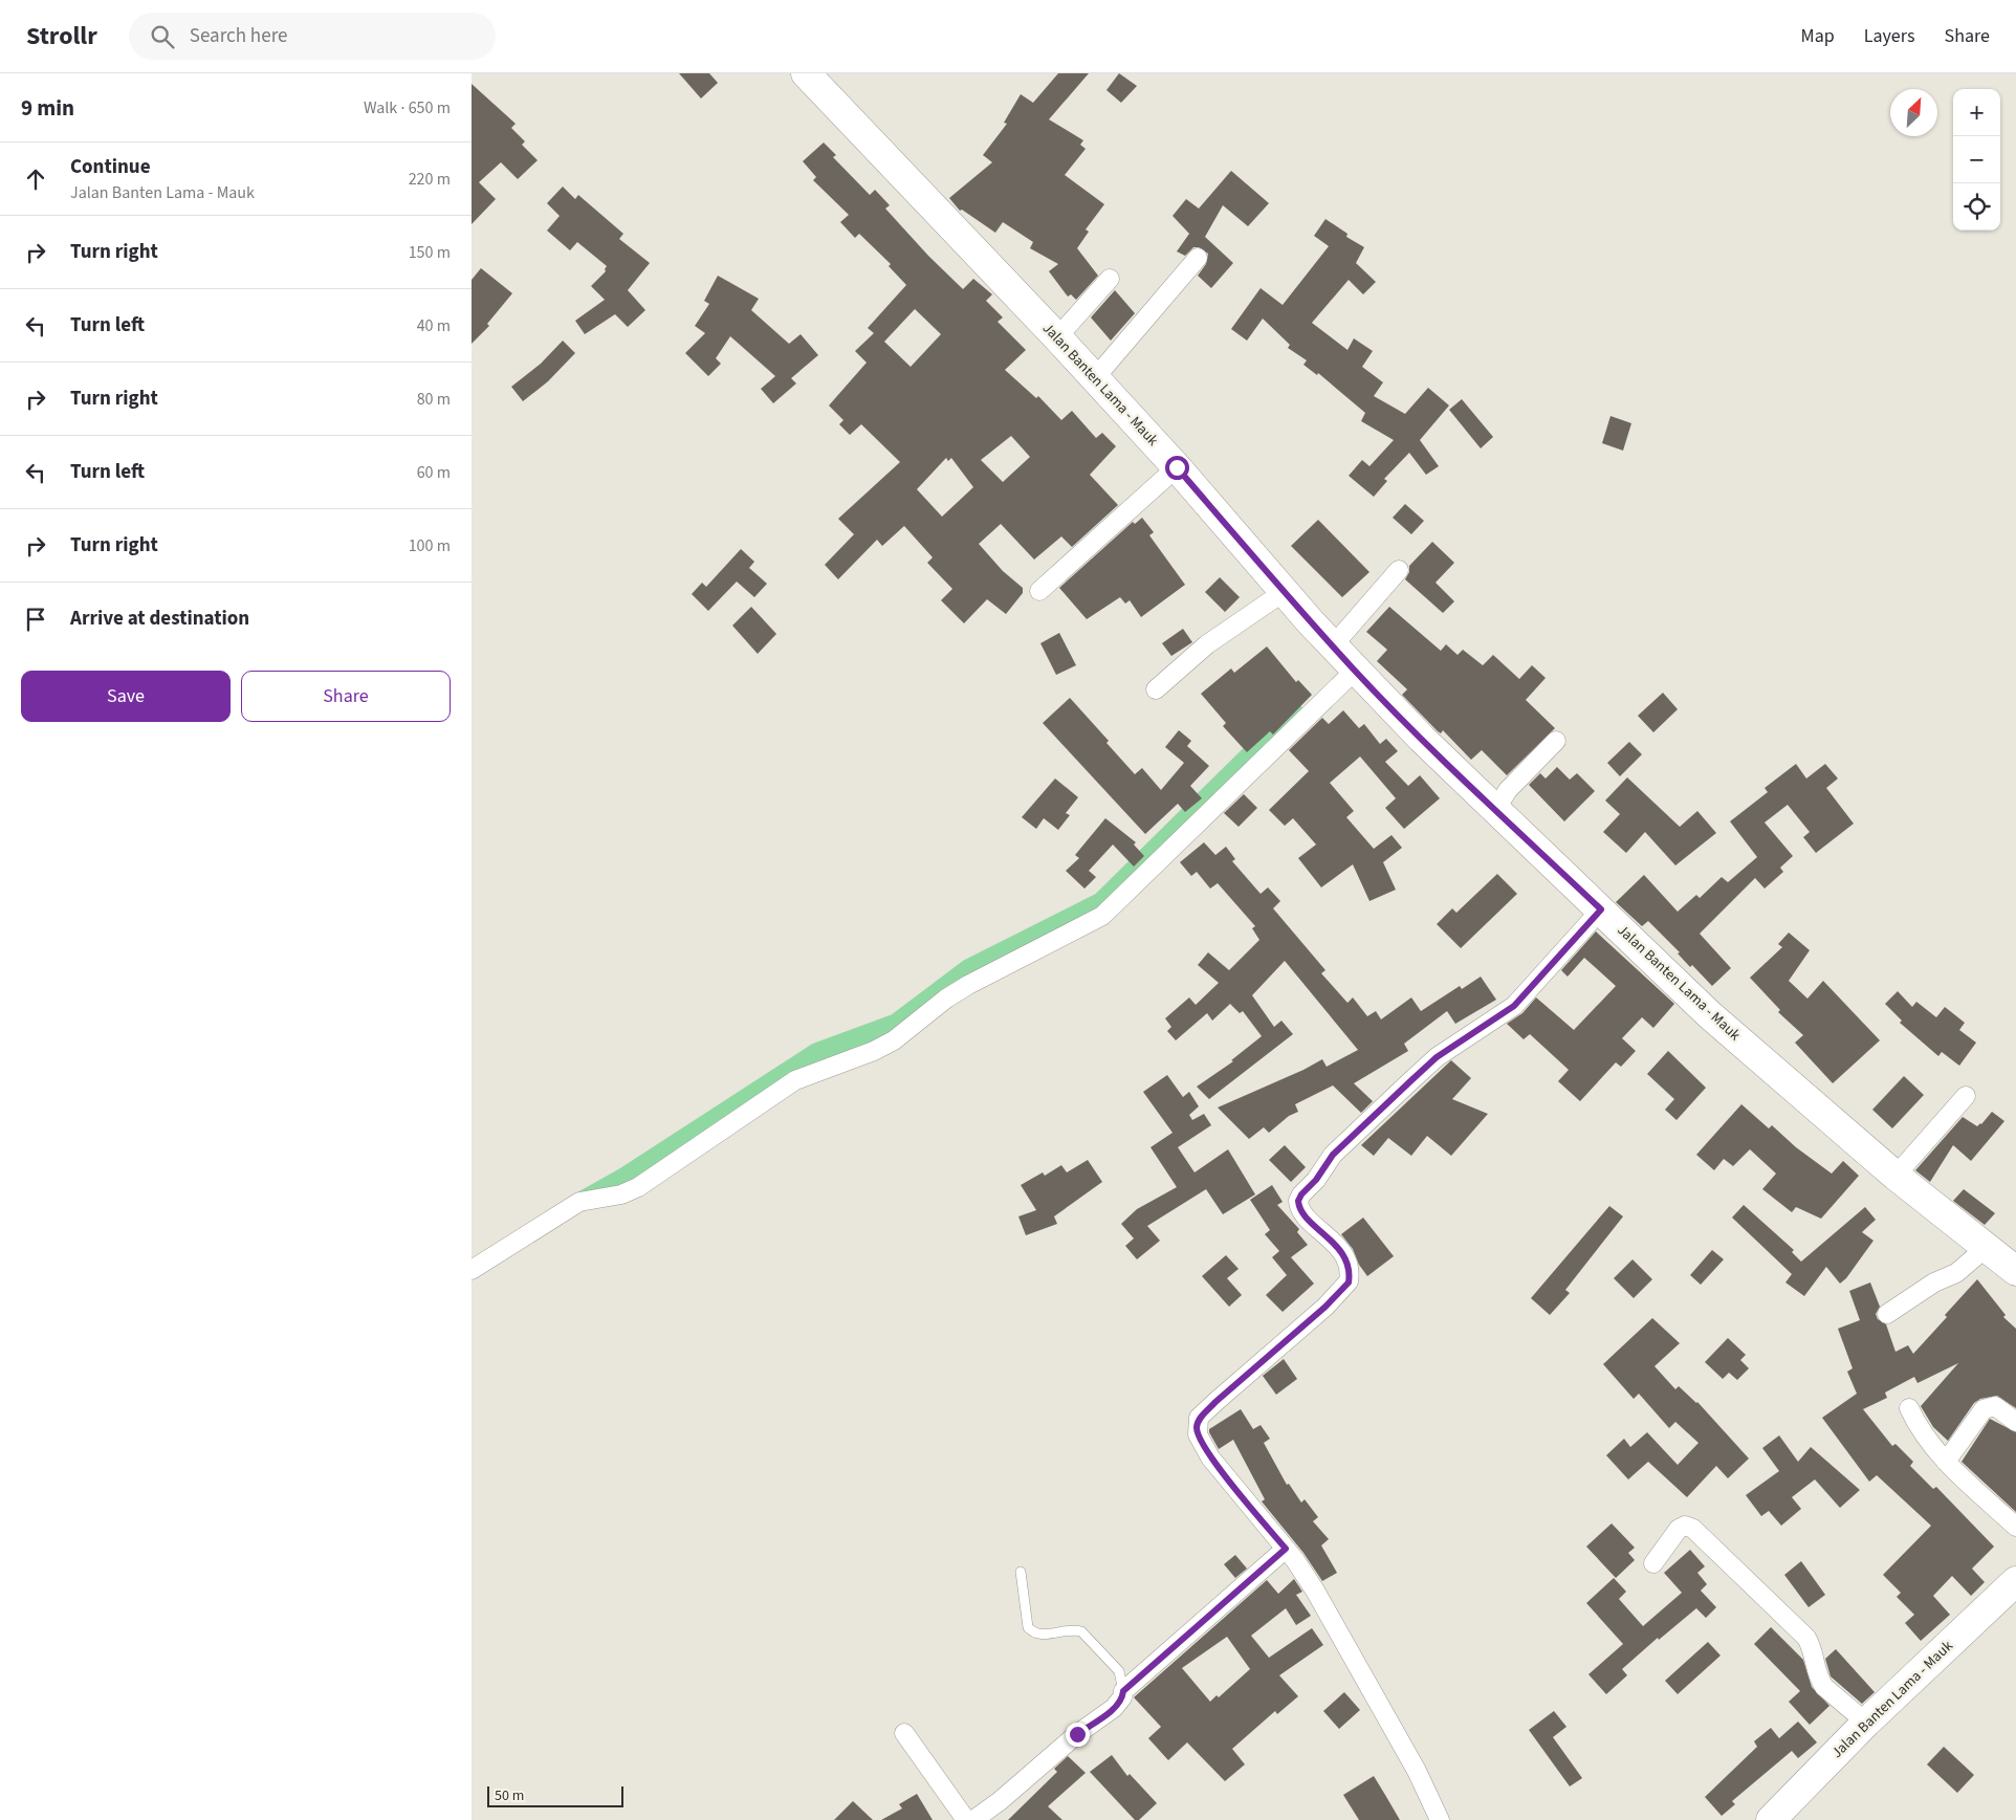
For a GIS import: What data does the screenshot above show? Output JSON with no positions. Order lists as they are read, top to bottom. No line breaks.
{"streets":{"main road":["Jalan Banten Lama - Mauk"]},"scale_bar":"50 m","north":"top right","page":{"header":"Strollr","search":"Search here","nav":["Map","Layers","Share"],"heading":["9 min","Walk · 650 m"],"map_buttons":["+","−"],"list":[["Continue","Jalan Banten Lama - Mauk","220 m"],["Turn right","150 m"],["Turn left","40 m"],["Turn right","80 m"],["Turn left","60 m"],["Turn right","100 m"],"Arrive at destination"],"buttons":["Save","Share"],"scale":"50 m"}}
